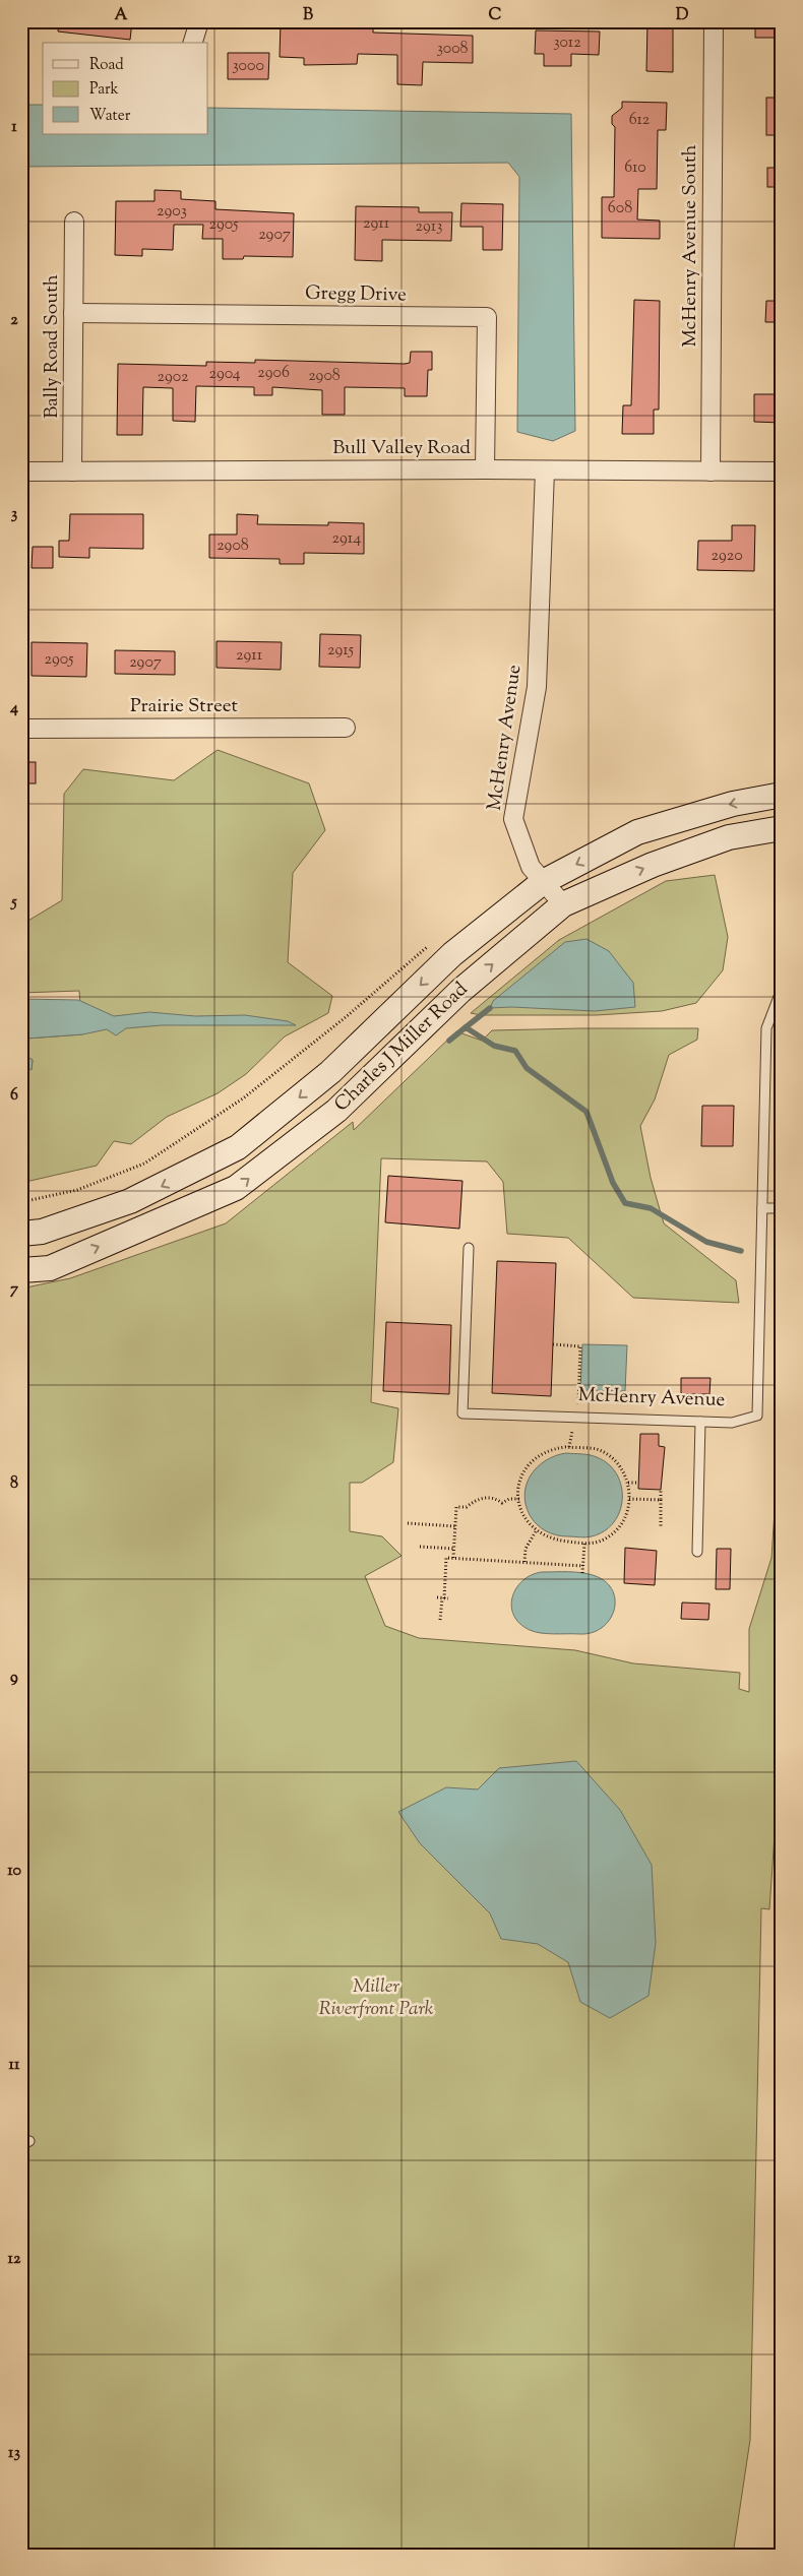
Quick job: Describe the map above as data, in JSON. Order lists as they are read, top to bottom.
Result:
{
  "streets": {
    "street": [
      "McHenry Avenue South",
      "Gregg Drive",
      "Bally Road South",
      "Bull Valley Road",
      "Prairie Street",
      "McHenry Avenue",
      "Charles J Miller Road"
    ]
  },
  "crossings": [
    ["McHenry Avenue South", "Bull Valley Road"],
    ["Gregg Drive", "Bally Road South"],
    ["Gregg Drive", "Bull Valley Road"],
    ["Bally Road South", "Bull Valley Road"],
    ["Bull Valley Road", "McHenry Avenue"],
    ["McHenry Avenue", "Charles J Miller Road"]
  ],
  "parks": ["Miller Riverfront Park"],
  "house_numbers": [
    "3012",
    "3008",
    "3000",
    "612",
    "610",
    "608",
    "2903",
    "2911",
    "2905",
    "2913",
    "2907",
    "2906",
    "2904",
    "2908",
    "2902",
    "2914",
    "2908",
    "2920",
    "2915",
    "2911",
    "2905",
    "2907"
  ],
  "legend": ["Road", "Park", "Water"],
  "grid": {
    "columns": [
      "A",
      "B",
      "C",
      "D"
    ],
    "rows": [
      "1",
      "2",
      "3",
      "4",
      "5",
      "6",
      "7",
      "8",
      "9",
      "10",
      "11",
      "12",
      "13"
    ]
  }
}
